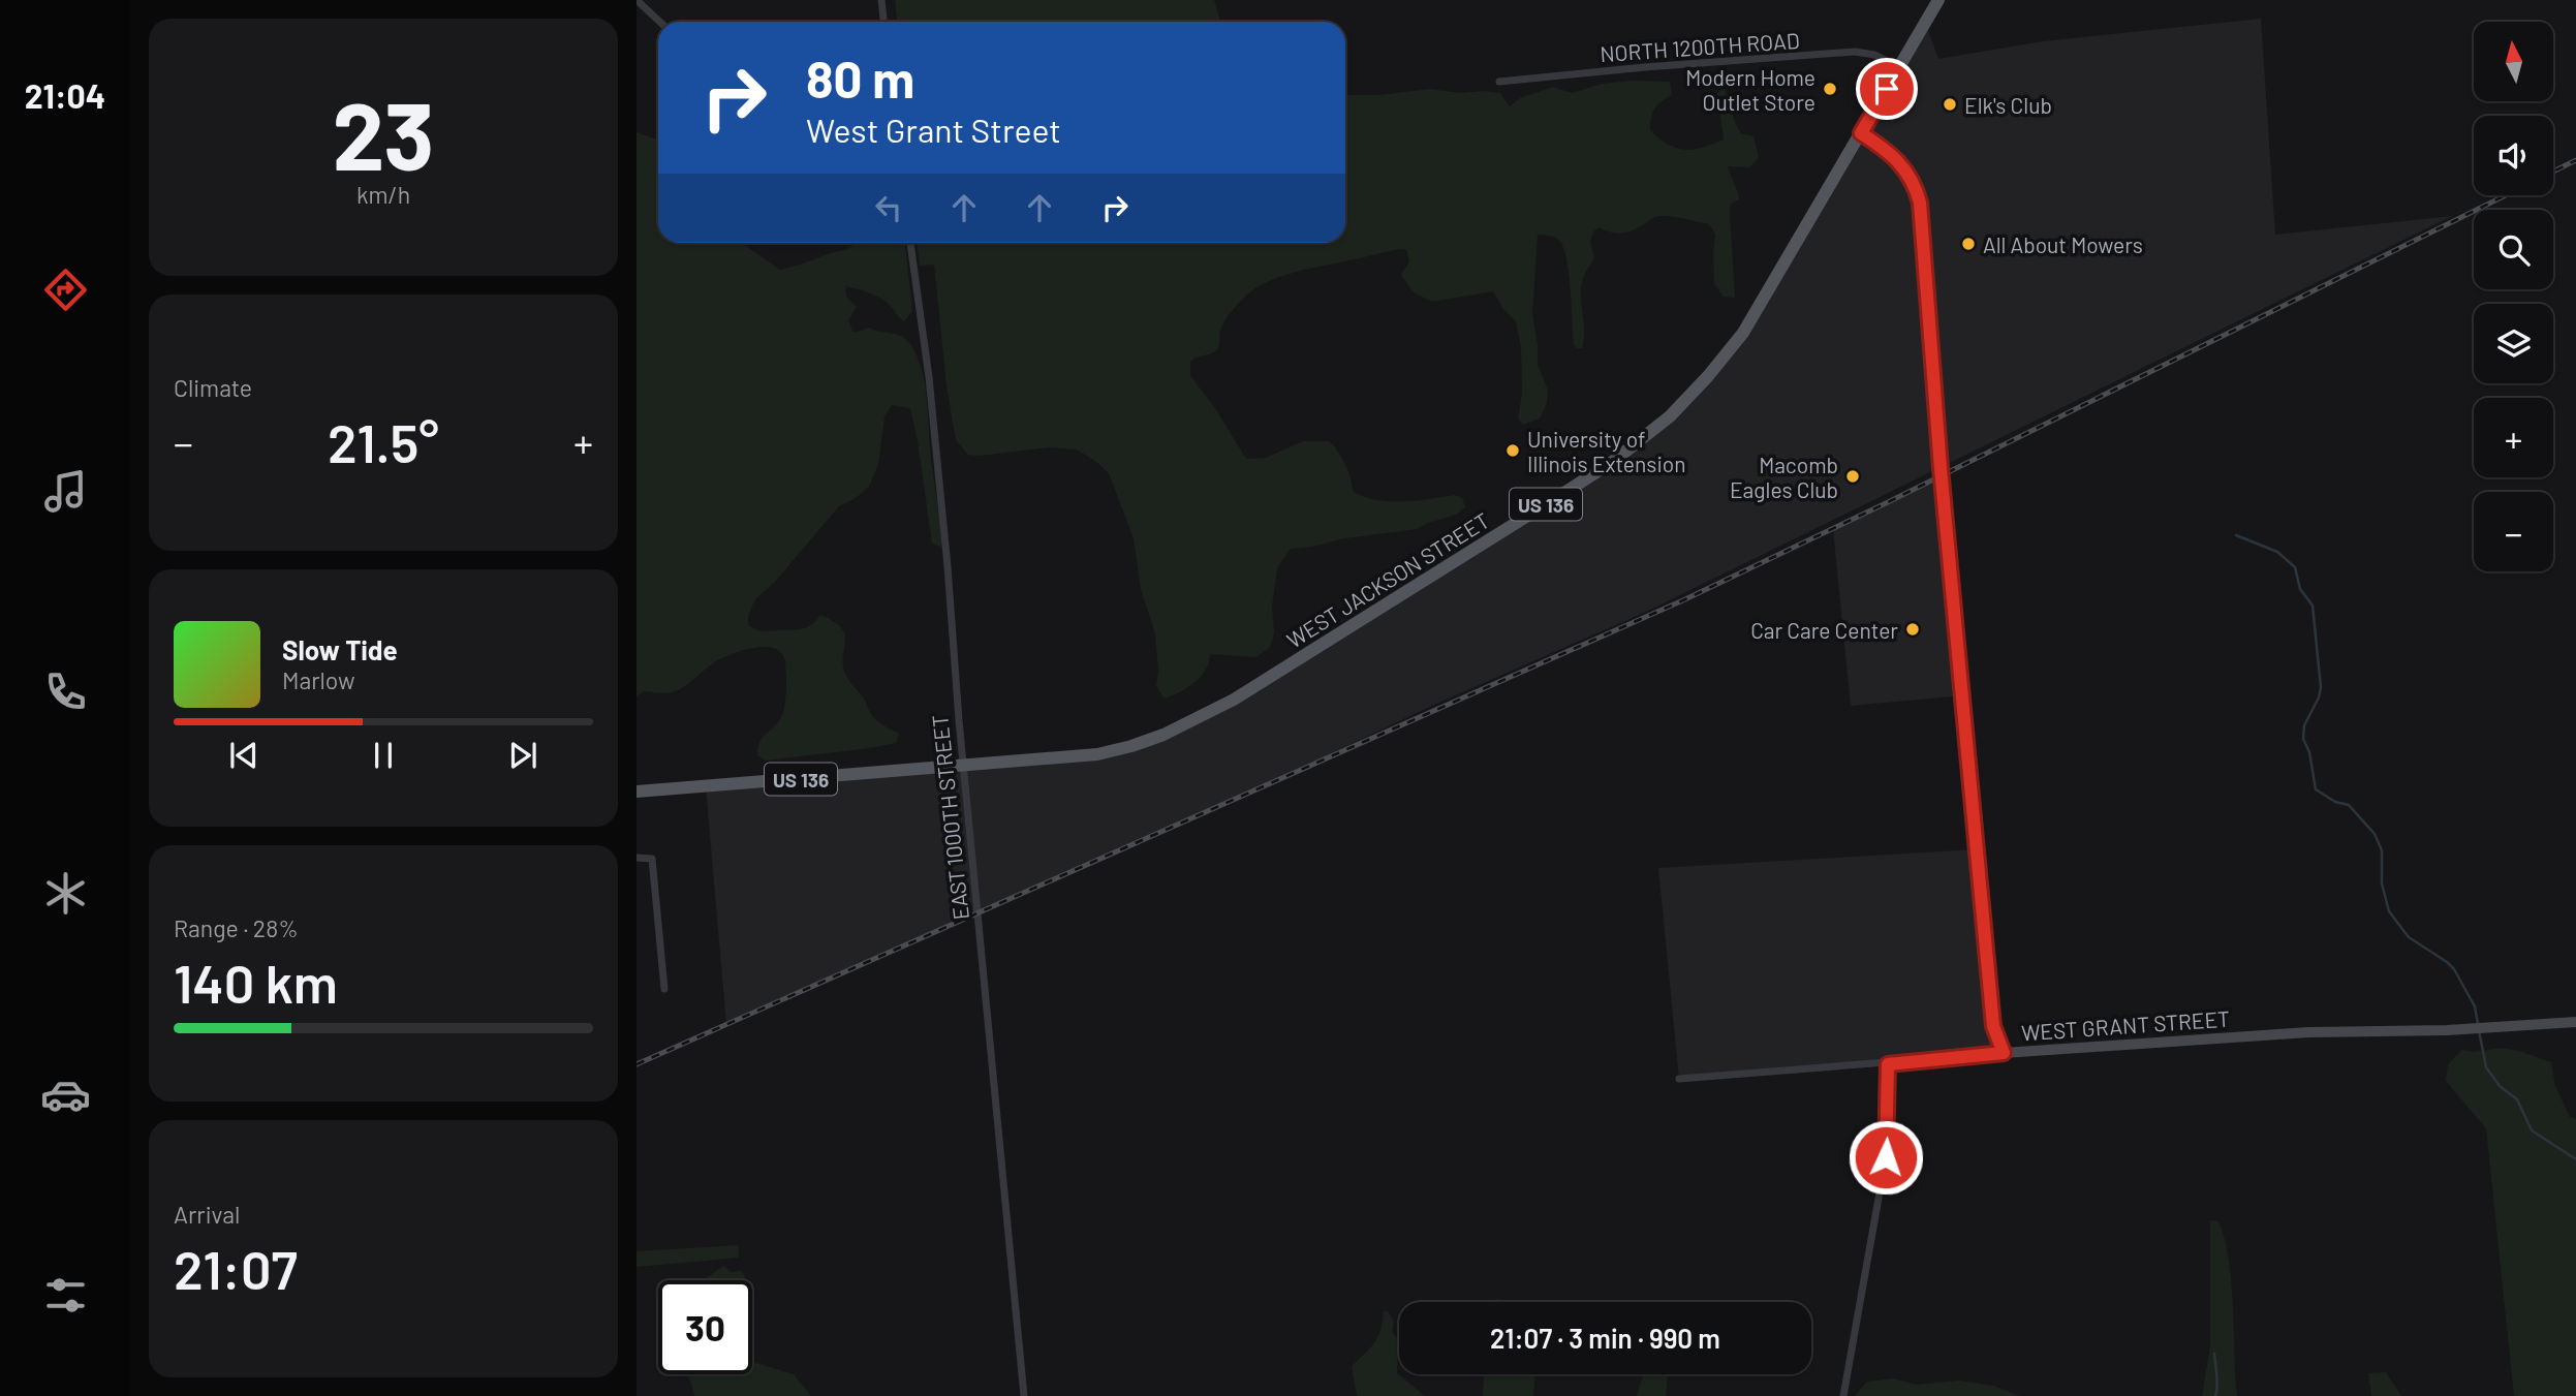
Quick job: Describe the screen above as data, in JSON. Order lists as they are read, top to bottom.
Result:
{
  "streets": {
    "main road": ["US 136", "WEST JACKSON STREET", "WEST GRANT STREET"],
    "street": ["NORTH 1200TH ROAD", "EAST 1000TH STREET"]
  },
  "crossings": [
    ["NORTH 1200TH ROAD", "WEST JACKSON STREET"],
    ["US 136", "WEST JACKSON STREET"],
    ["US 136", "EAST 1000TH STREET"],
    ["WEST JACKSON STREET", "EAST 1000TH STREET"]
  ],
  "places": [
    "Modern Home Outlet Store",
    "Elk's Club",
    "All About Mowers",
    "University of Illinois Extension",
    "Macomb Eagles Club",
    "Car Care Center"
  ],
  "north": "top",
  "page": {
    "tabs": "21:04",
    "tile": [
      ["23", "km/h"],
      "Climate",
      ["Range · 28%", "140 km"],
      ["Arrival", "21:07"]
    ],
    "map_buttons": ["+", "−"],
    "turn": ["80 m", "West Grant Street"],
    "heat": ["−", "21.5°", "+"],
    "song": ["Slow Tide", "Marlow"],
    "limit": "30",
    "trip": "21:07 · 3 min · 990 m"
  }
}
